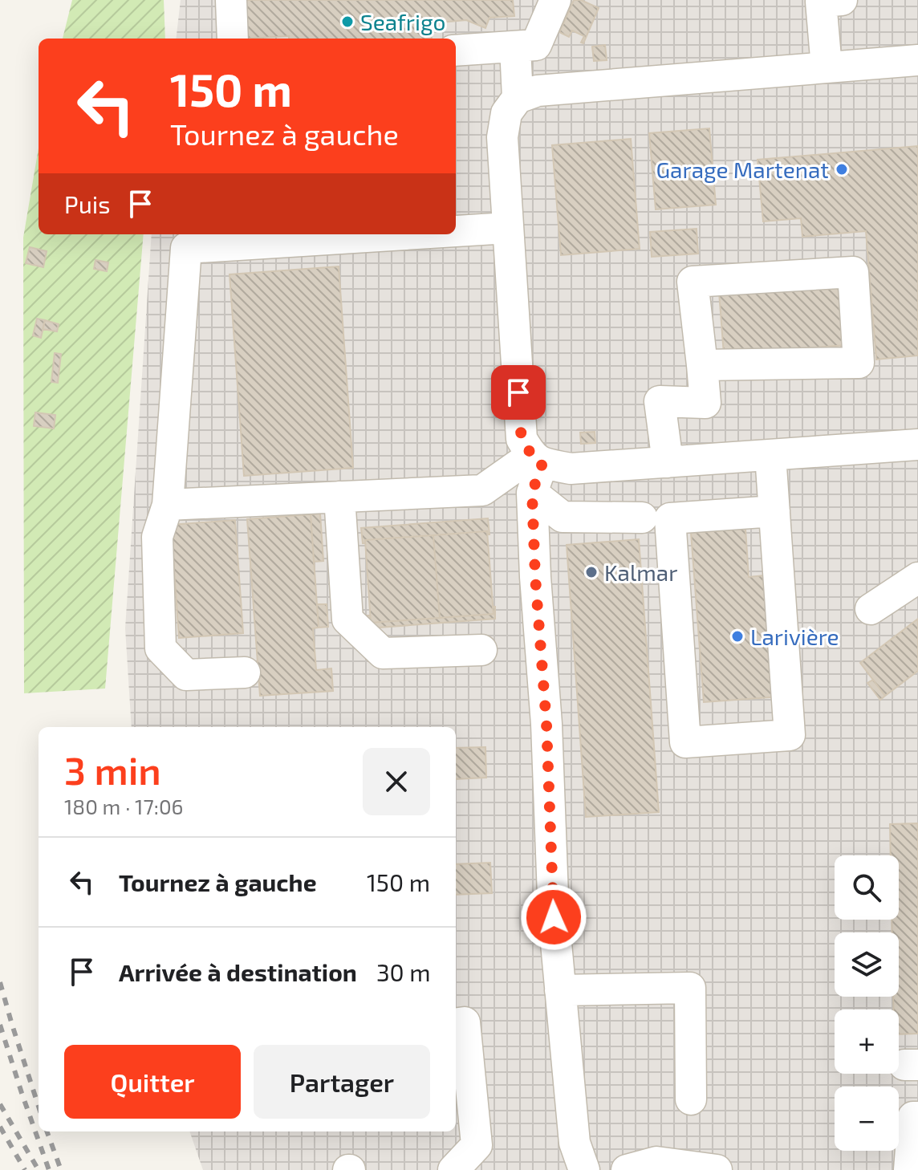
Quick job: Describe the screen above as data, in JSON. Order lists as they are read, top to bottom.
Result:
{
  "places": [
    "Seafrigo",
    "Garage Martenat",
    "Kalmar",
    "Larivière"
  ],
  "page": {
    "turn": ["150 m", "Tournez à gauche"],
    "then": "Puis",
    "heading": ["3 min", "180 m · 17:06"],
    "list": [
      {
        "name": "Tournez à gauche",
        "value": "150 m"
      },
      {
        "name": "Arrivée à destination",
        "value": "30 m"
      }
    ],
    "map_buttons": ["+", "−"],
    "buttons": ["Quitter", "Partager"]
  }
}
